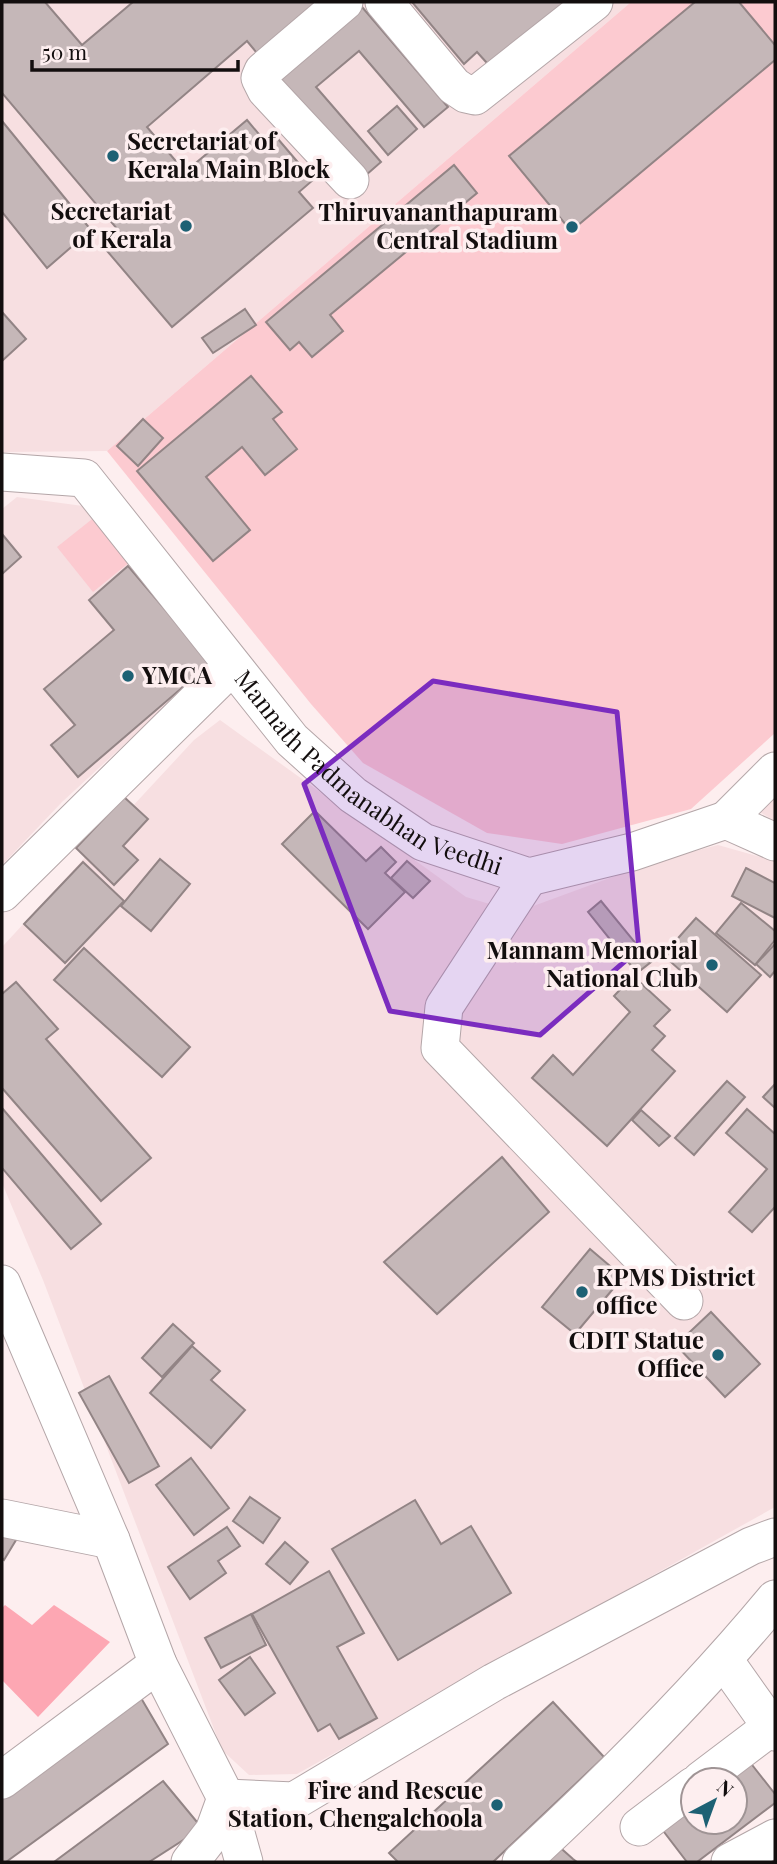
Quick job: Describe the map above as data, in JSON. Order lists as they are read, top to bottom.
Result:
{
  "streets": {
    "street": ["Mannath Padmanabhan Veedhi"]
  },
  "places": [
    "Secretariat of Kerala Main Block",
    "Secretariat of Kerala",
    "Thiruvananthapuram Central Stadium",
    "YMCA",
    "Mannam Memorial National Club",
    "KPMS District office",
    "CDIT Statue Office",
    "Fire and Rescue Station, Chengalchoola"
  ],
  "scale_bar": "50 m",
  "north": "top right"
}
